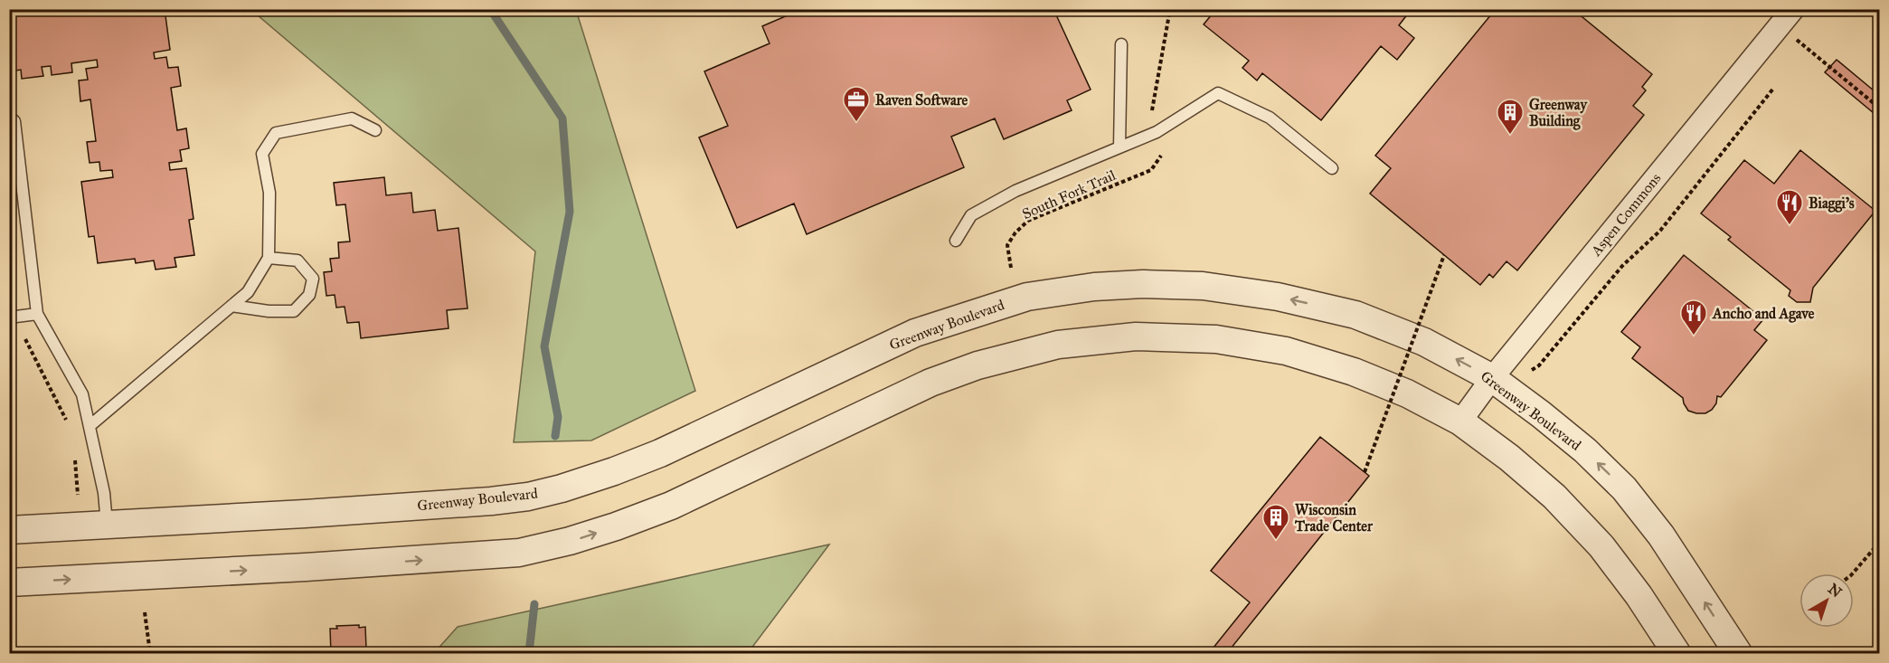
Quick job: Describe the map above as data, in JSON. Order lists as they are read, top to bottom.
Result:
{
  "streets": {
    "street": ["Aspen Commons", "Greenway Boulevard"],
    "path": ["South Fork Trail"]
  },
  "crossings": [
    ["Aspen Commons", "Greenway Boulevard"]
  ],
  "places": {
    "office": ["Raven Software"],
    "building": ["Greenway Building", "Wisconsin Trade Center"],
    "restaurant": ["Biaggi's", "Ancho and Agave"]
  },
  "north": "top right"
}
